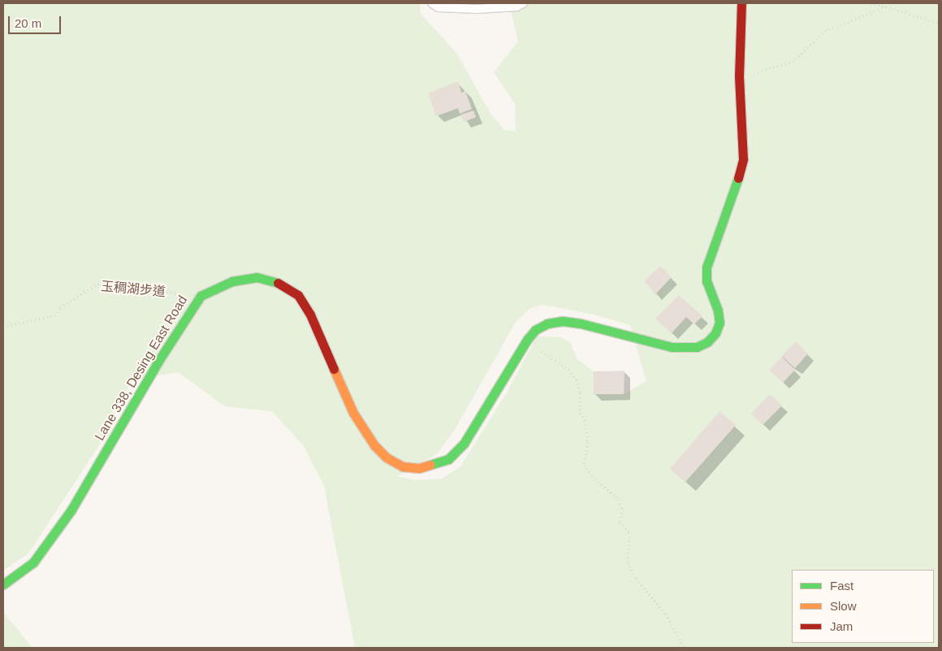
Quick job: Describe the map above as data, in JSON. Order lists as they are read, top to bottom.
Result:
{
  "streets": {
    "street": ["Lane 338, Desing East Road"],
    "path": ["玉稠湖步道"]
  },
  "crossings": [
    ["玉稠湖步道", "Lane 338, Desing East Road"]
  ],
  "legend": ["Fast", "Slow", "Jam"],
  "scale_bar": "20 m"
}
